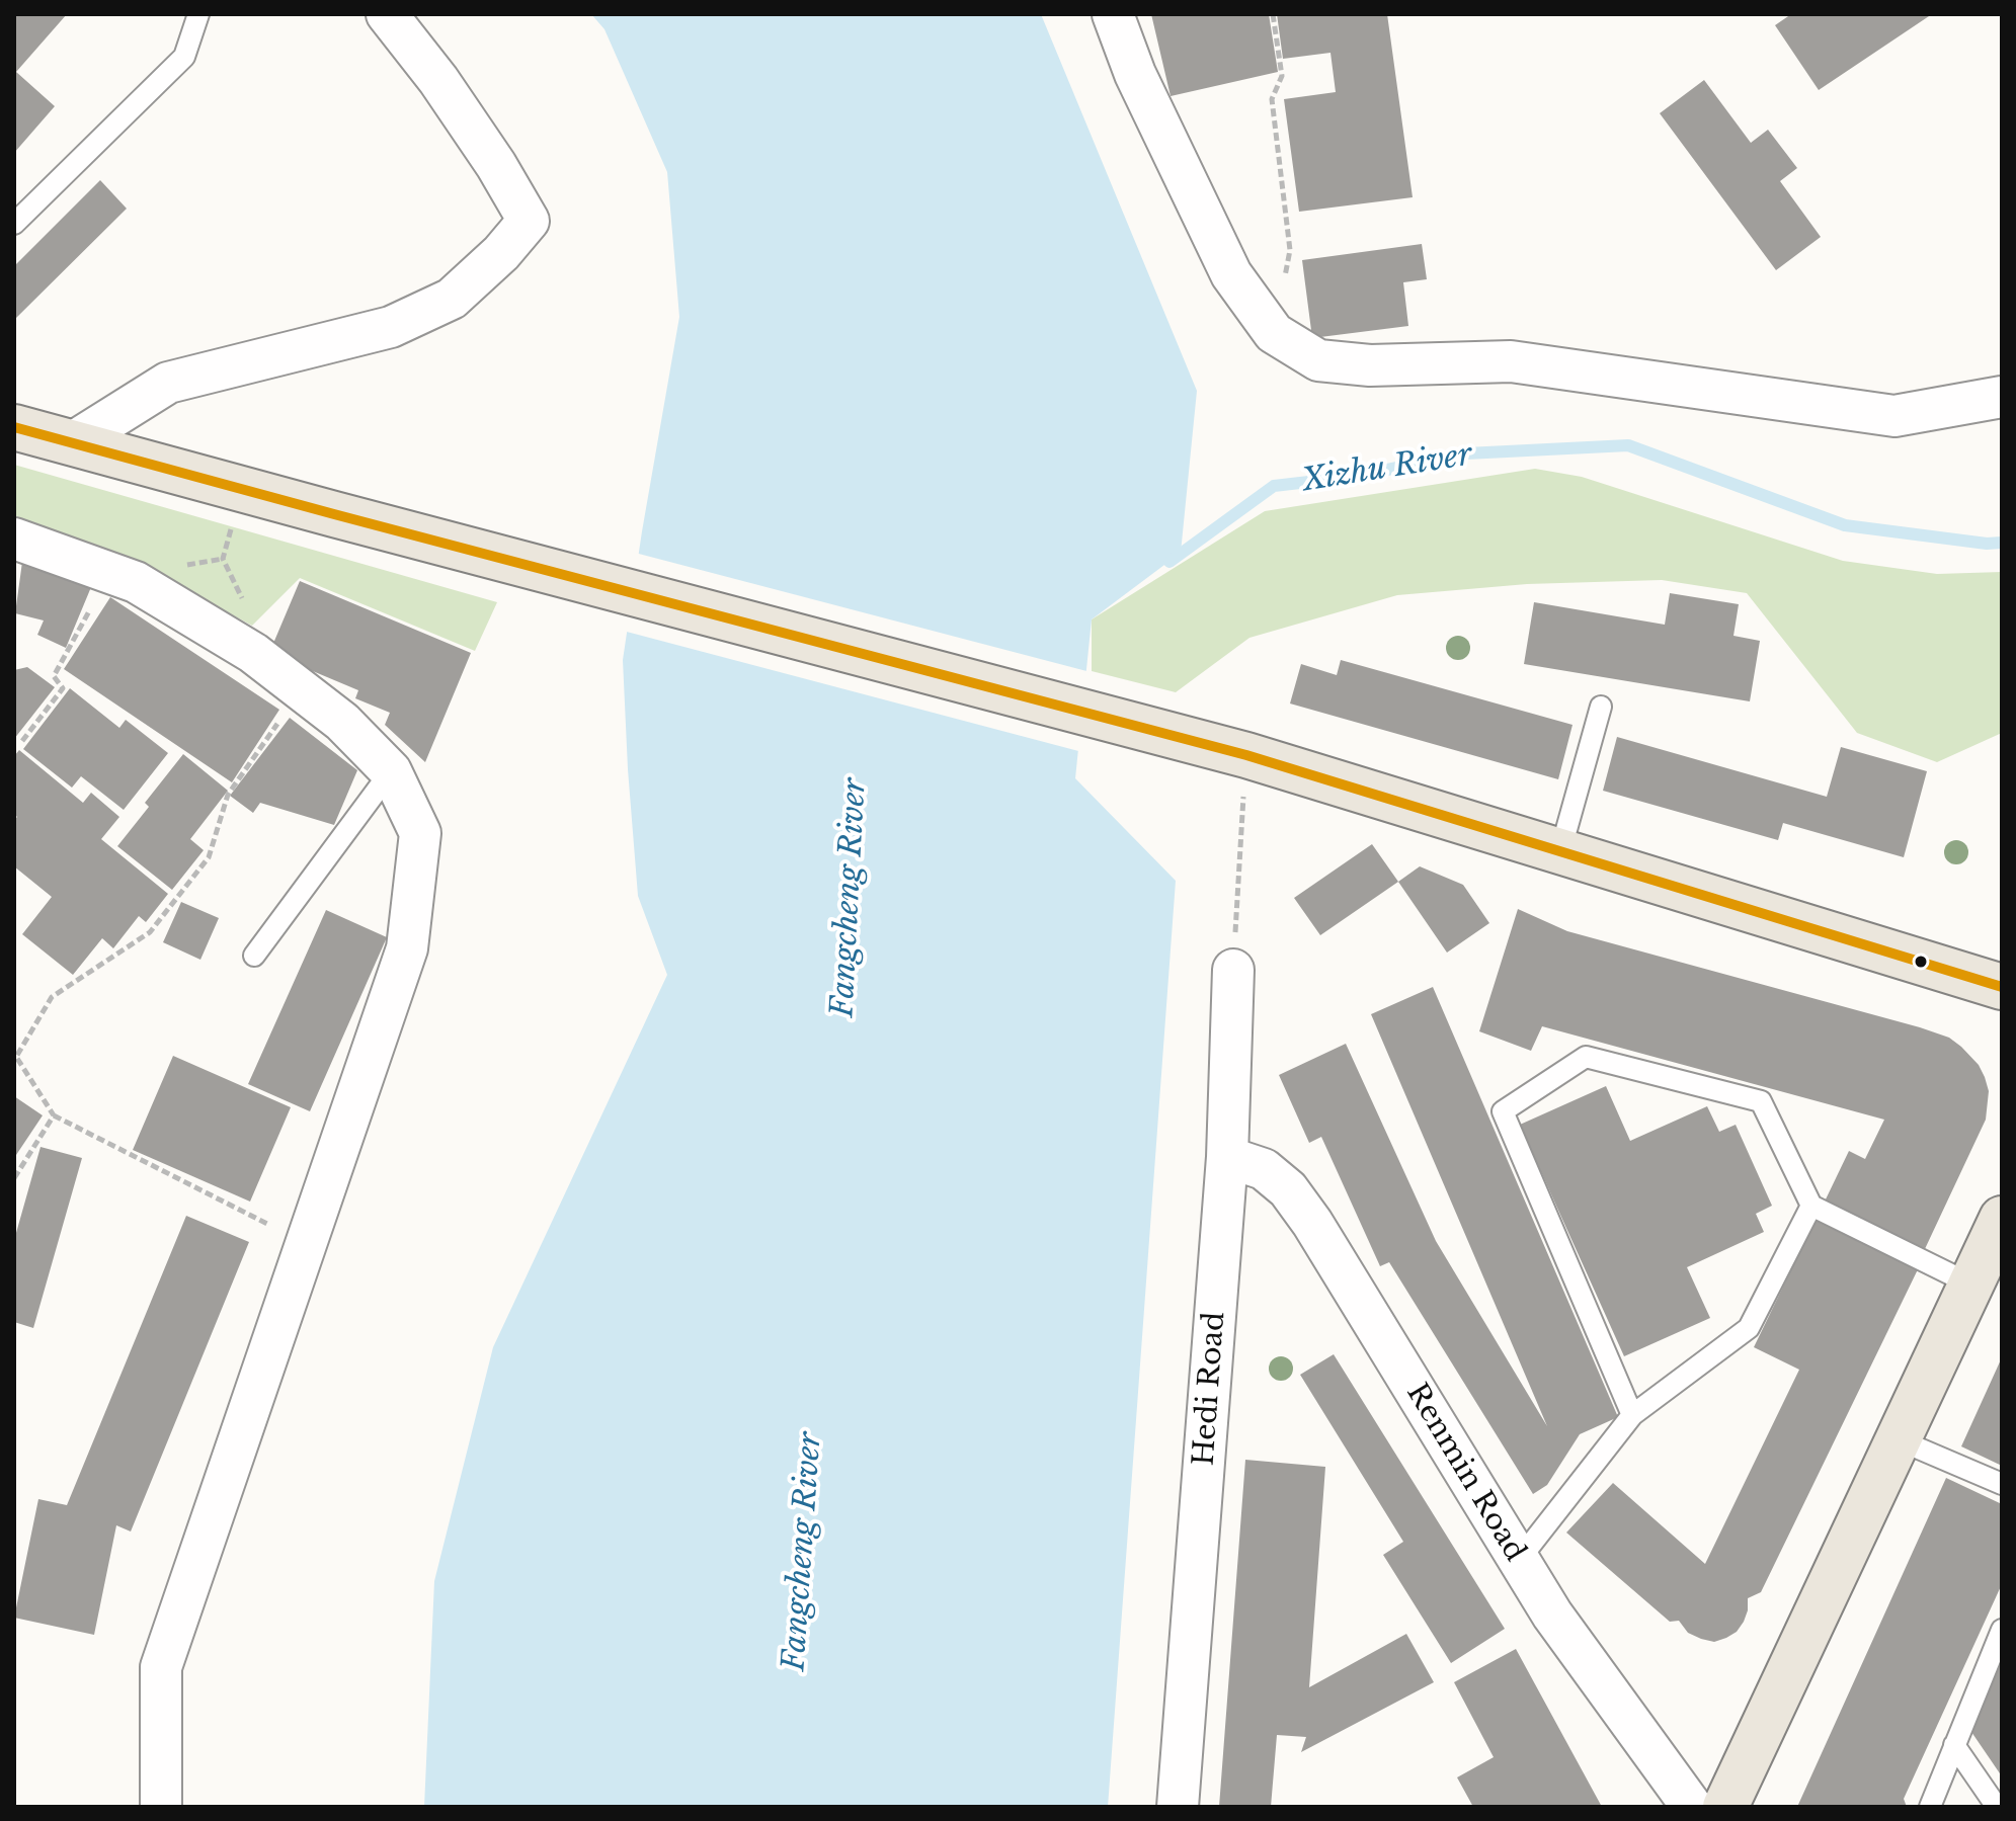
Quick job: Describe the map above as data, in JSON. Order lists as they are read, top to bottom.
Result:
{
  "streets": {
    "street": ["Hedi Road", "Renmin Road"]
  },
  "crossings": [
    ["Hedi Road", "Renmin Road"]
  ],
  "water": ["Xizhu River", "Fangcheng River"]
}
